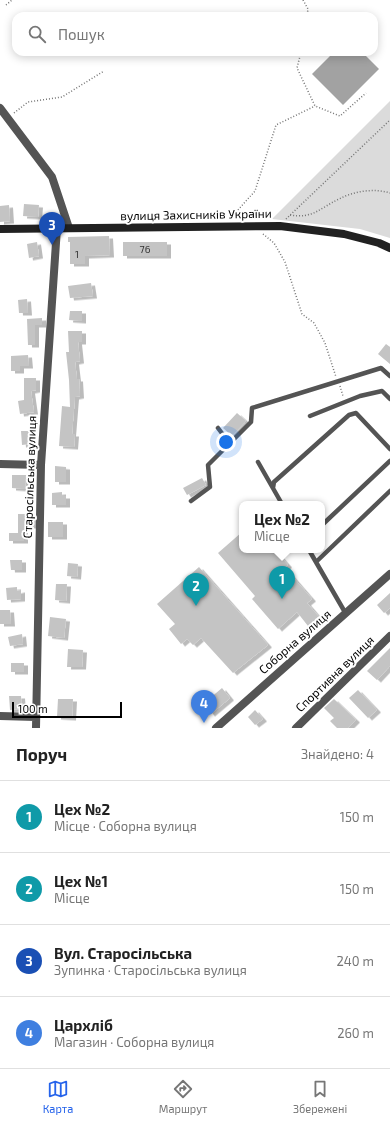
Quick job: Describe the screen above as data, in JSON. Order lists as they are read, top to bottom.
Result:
{
  "streets": {
    "street": [
      "вулиця Захисників України",
      "Старосільська вулиця",
      "Соборна вулиця",
      "Спортивна вулиця"
    ]
  },
  "house_numbers": ["76", "1"],
  "scale_bar": "100 m",
  "page": {
    "search": "Пошук",
    "pins": [
      "3",
      "1",
      "2",
      "4"
    ],
    "popup": ["Цех №2", "Місце"],
    "scale": "100 m",
    "heading": ["Поруч", "Знайдено: 4"],
    "list": [
      {
        "mark": "1",
        "name": "Цех №2",
        "note": "Місце · Соборна вулиця",
        "value": "150 m"
      },
      {
        "mark": "2",
        "name": "Цех №1",
        "note": "Місце",
        "value": "150 m"
      },
      {
        "mark": "3",
        "name": "Вул. Старосільська",
        "note": "Зупинка · Старосільська вулиця",
        "value": "240 m"
      },
      {
        "mark": "4",
        "name": "Цархліб",
        "note": "Магазин · Соборна вулиця",
        "value": "260 m"
      }
    ],
    "nav": ["Карта", "Маршрут", "Збережені"]
  }
}
